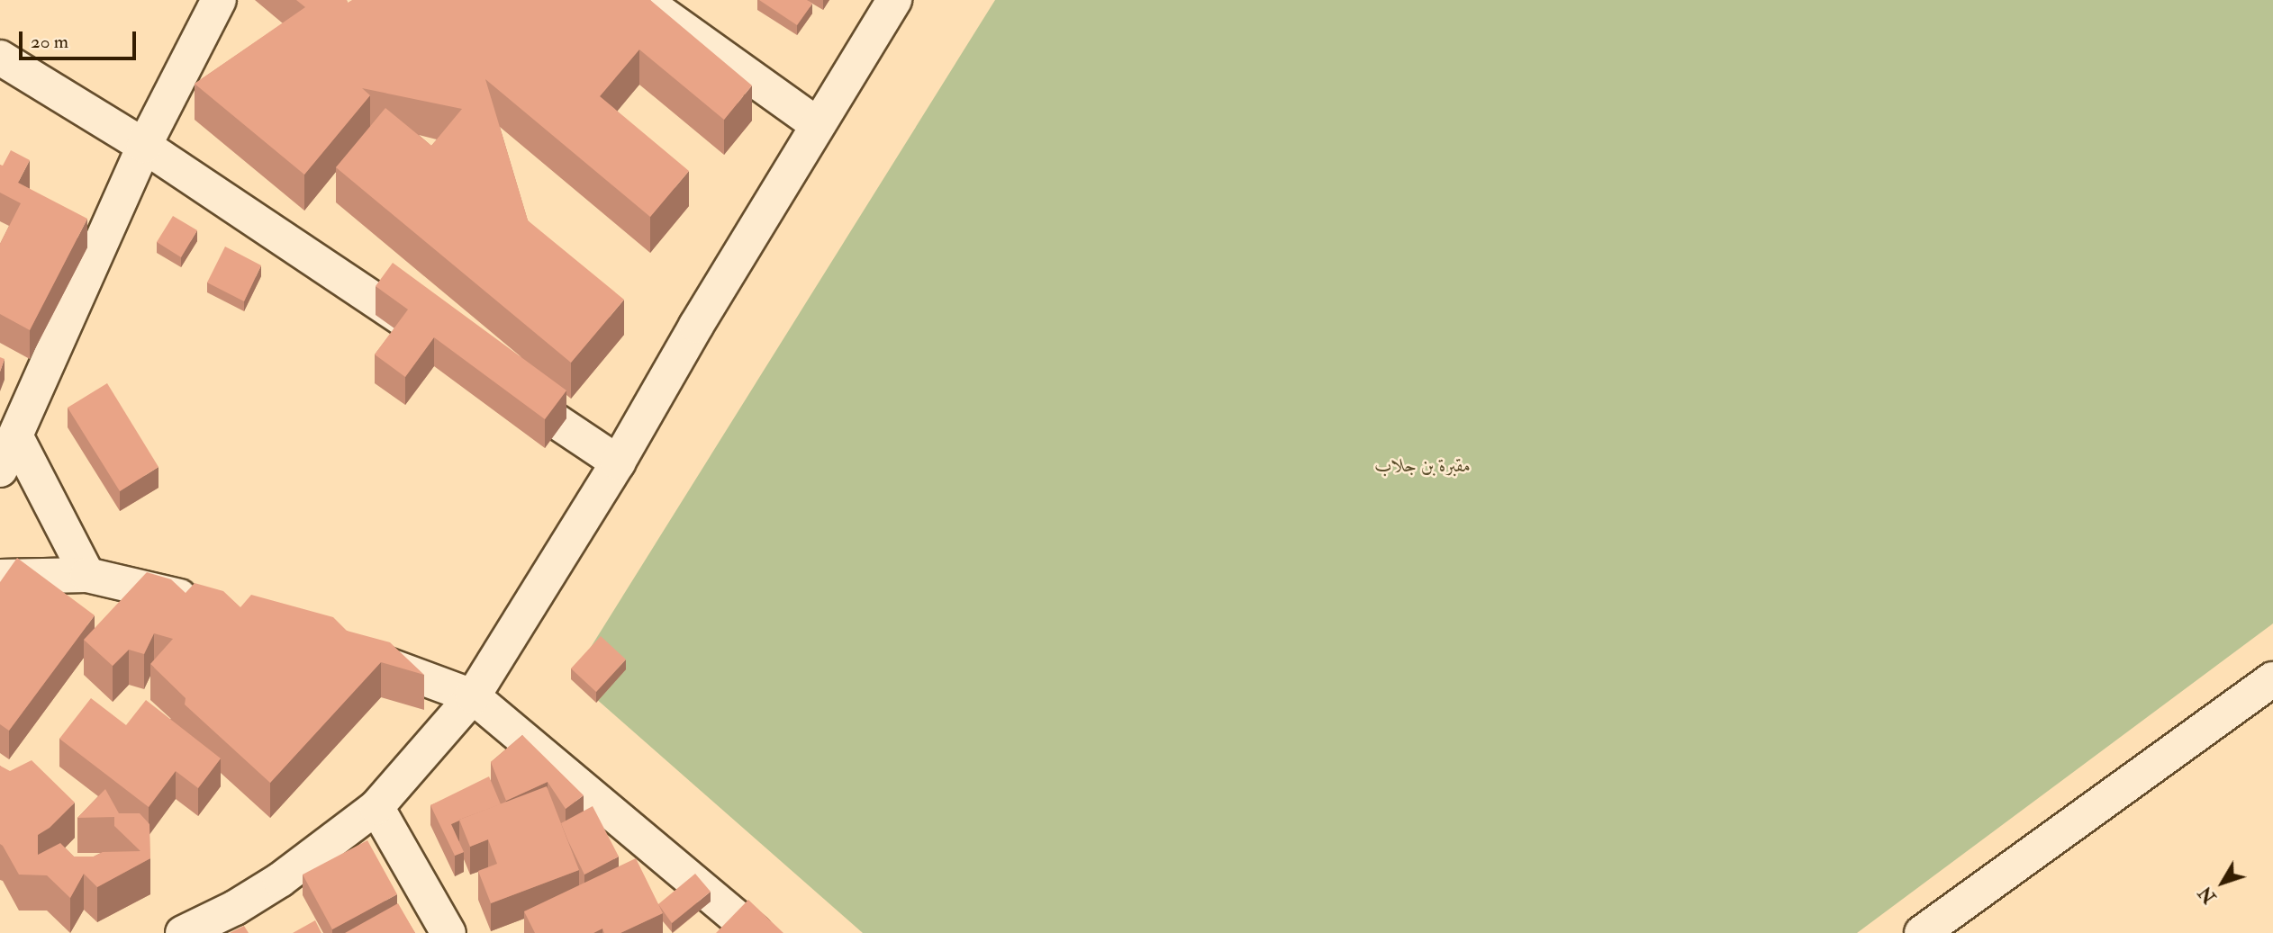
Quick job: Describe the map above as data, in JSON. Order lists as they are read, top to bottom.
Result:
{
  "parks": ["مقبرة بن جلاب"],
  "scale_bar": "20 m",
  "north": "bottom left"
}
